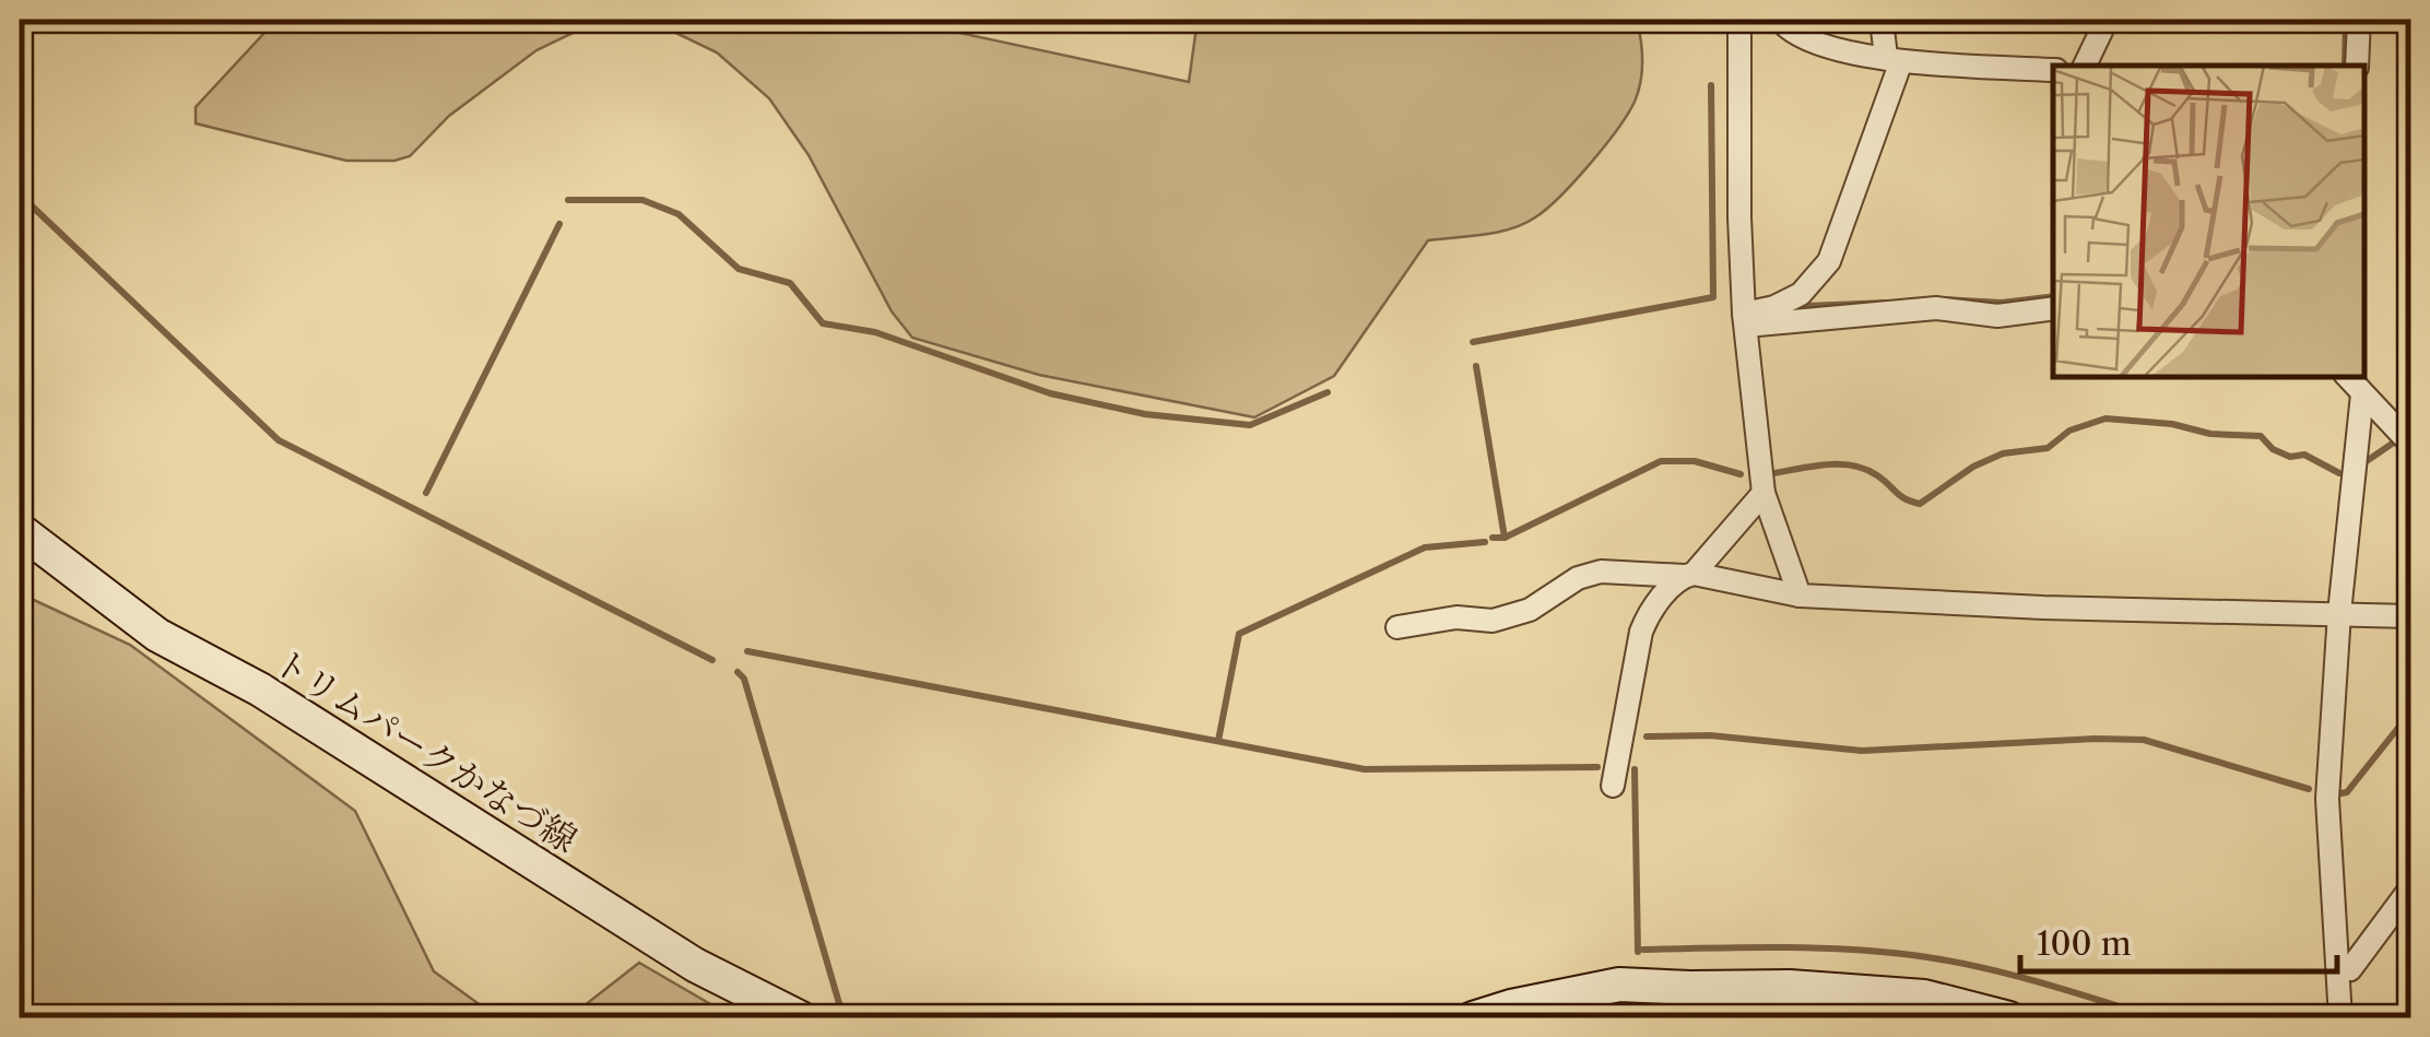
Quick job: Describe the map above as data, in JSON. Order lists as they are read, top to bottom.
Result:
{
  "streets": {
    "main road": ["トリムパークかなづ線"]
  },
  "scale_bar": "100 m"
}
